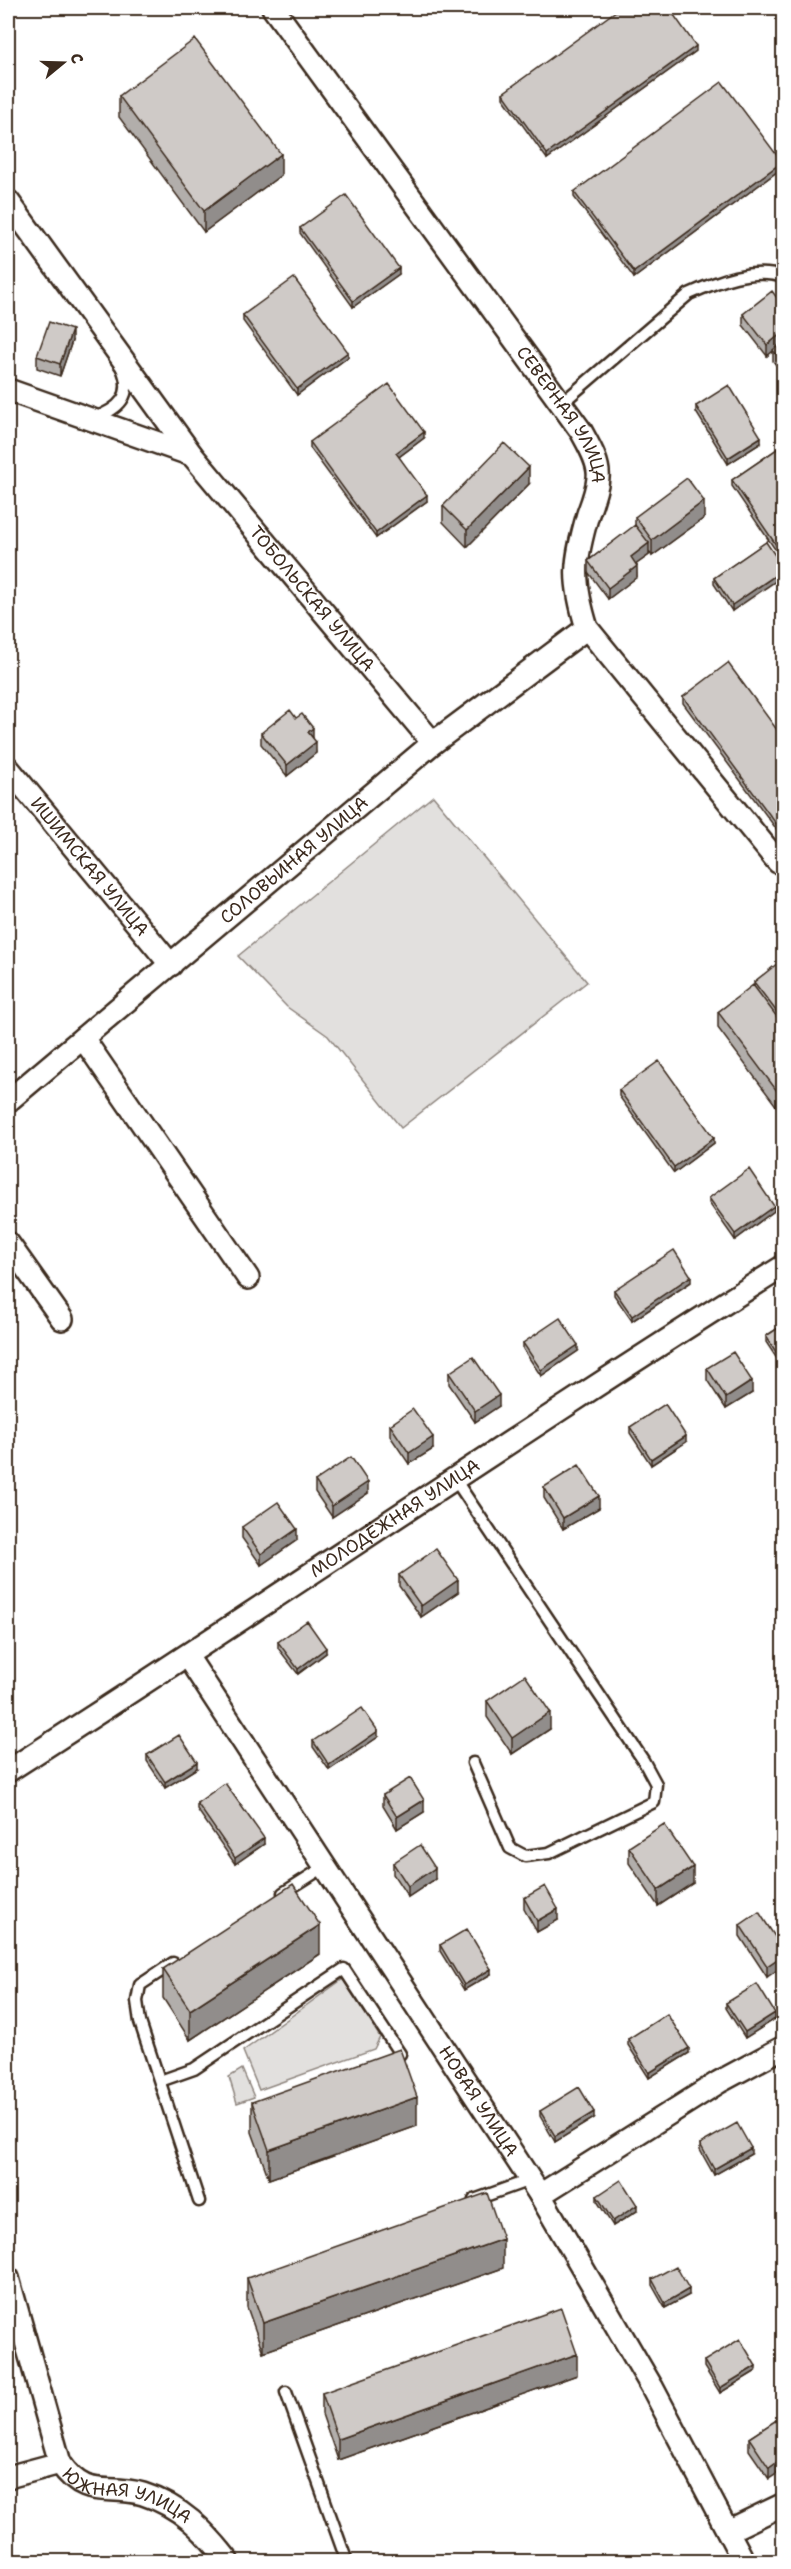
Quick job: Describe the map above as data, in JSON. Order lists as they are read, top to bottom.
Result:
{
  "streets": {
    "street": [
      "СЕВЕРНАЯ УЛИЦА",
      "ТОБОЛЬСКАЯ УЛИЦА",
      "СОЛОВЬИНАЯ УЛИЦА",
      "ИШИМСКАЯ УЛИЦА",
      "МОЛОДЁЖНАЯ УЛИЦА",
      "НОВАЯ УЛИЦА",
      "ЮЖНАЯ УЛИЦА"
    ]
  },
  "crossings": [
    ["СЕВЕРНАЯ УЛИЦА", "СОЛОВЬИНАЯ УЛИЦА"],
    ["ТОБОЛЬСКАЯ УЛИЦА", "СОЛОВЬИНАЯ УЛИЦА"],
    ["СОЛОВЬИНАЯ УЛИЦА", "ИШИМСКАЯ УЛИЦА"],
    ["МОЛОДЁЖНАЯ УЛИЦА", "НОВАЯ УЛИЦА"]
  ],
  "north": "right"
}
